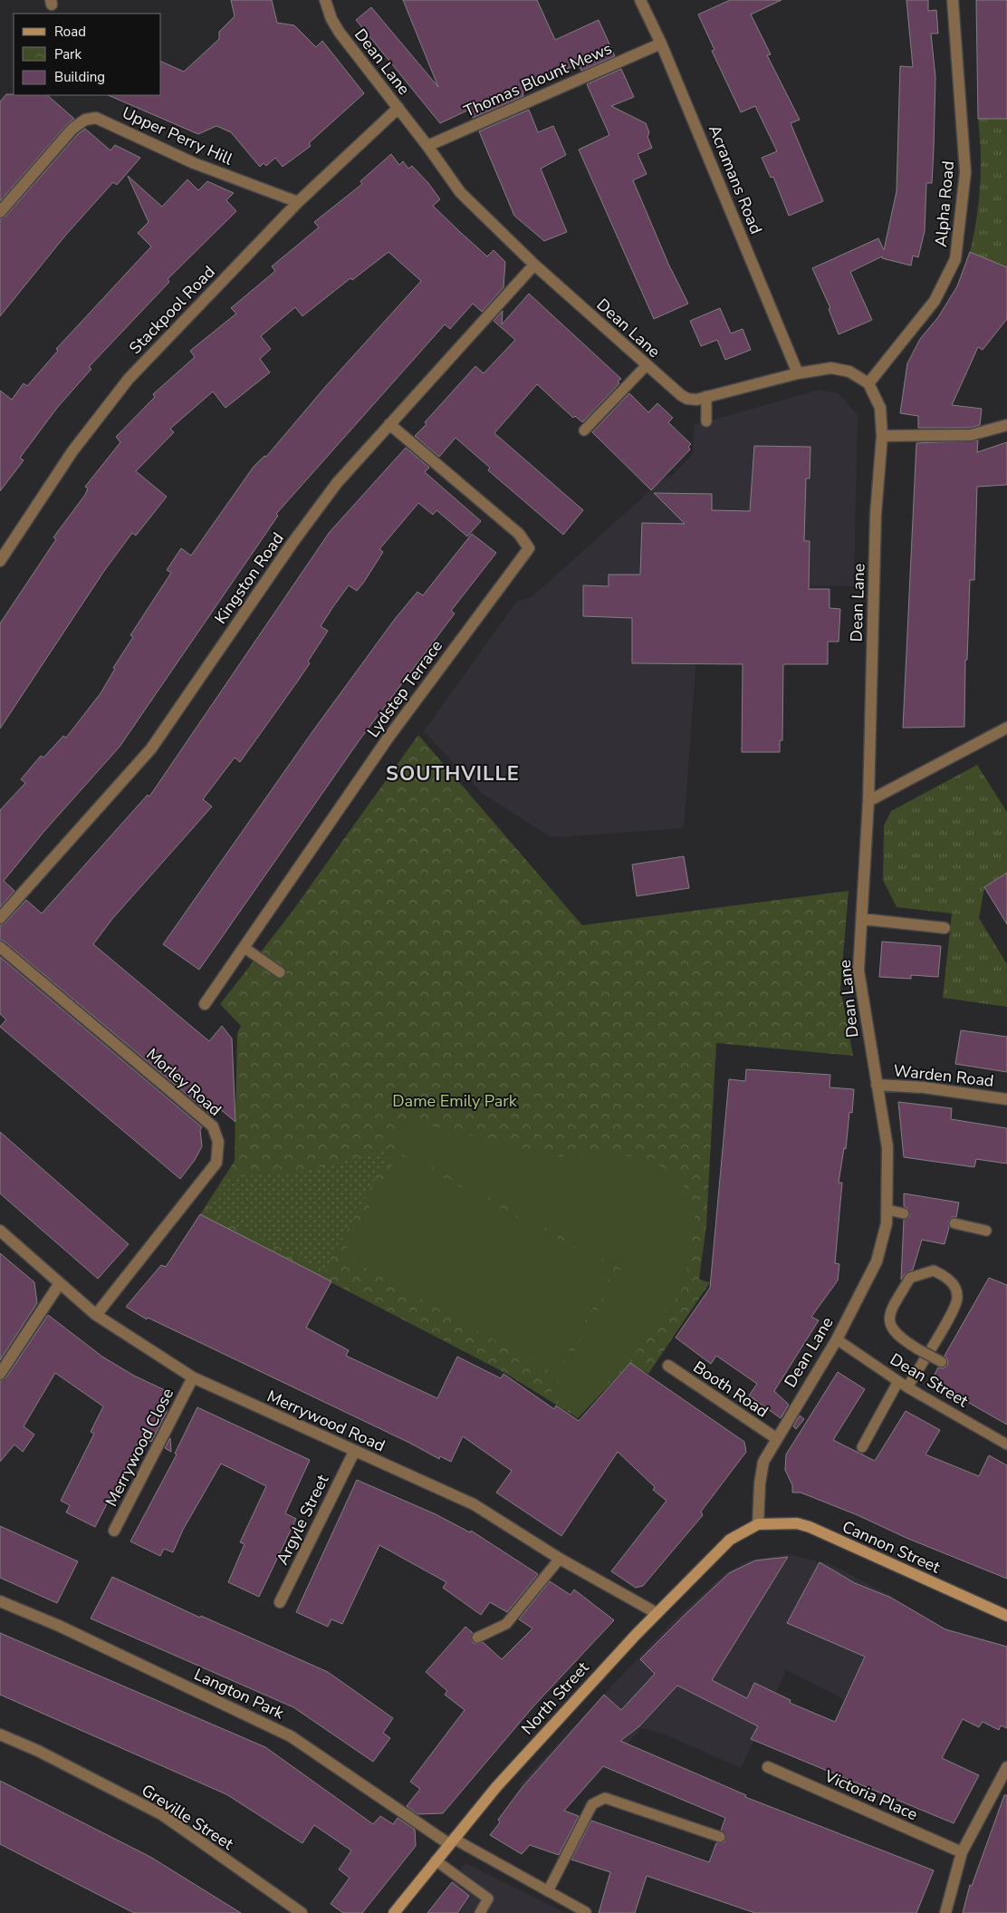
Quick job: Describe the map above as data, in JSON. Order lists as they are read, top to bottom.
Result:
{
  "streets": {
    "main road": ["Cannon Street", "North Street"],
    "street": [
      "Dean Lane",
      "Thomas Blount Mews",
      "Upper Perry Hill",
      "Acramans Road",
      "Alpha Road",
      "Stackpool Road",
      "Kingston Road",
      "Lydstep Terrace",
      "Warden Road",
      "Morley Road",
      "Booth Road",
      "Merrywood Road",
      "Merrywood Close",
      "Argyle Street",
      "Langton Park",
      "Victoria Place",
      "Greville Street"
    ],
    "lane": ["Dean Street"]
  },
  "crossings": [
    ["Dean Lane", "Thomas Blount Mews"],
    ["Dean Lane", "Acramans Road"],
    ["Dean Lane", "Alpha Road"],
    ["Dean Lane", "Stackpool Road"],
    ["Dean Lane", "Kingston Road"],
    ["Dean Lane", "Warden Road"],
    ["Dean Lane", "Dean Street"],
    ["Dean Lane", "Booth Road"],
    ["Dean Lane", "Cannon Street"],
    ["Dean Lane", "North Street"],
    ["Thomas Blount Mews", "Acramans Road"],
    ["Upper Perry Hill", "Stackpool Road"],
    ["Kingston Road", "Lydstep Terrace"],
    ["Morley Road", "Merrywood Road"],
    ["Merrywood Road", "Merrywood Close"],
    ["Merrywood Road", "Argyle Street"],
    ["Merrywood Road", "North Street"],
    ["Cannon Street", "North Street"],
    ["Langton Park", "North Street"]
  ],
  "districts": ["SOUTHVILLE"],
  "parks": ["Dame Emily Park"],
  "legend": ["Road", "Park", "Building"]
}
